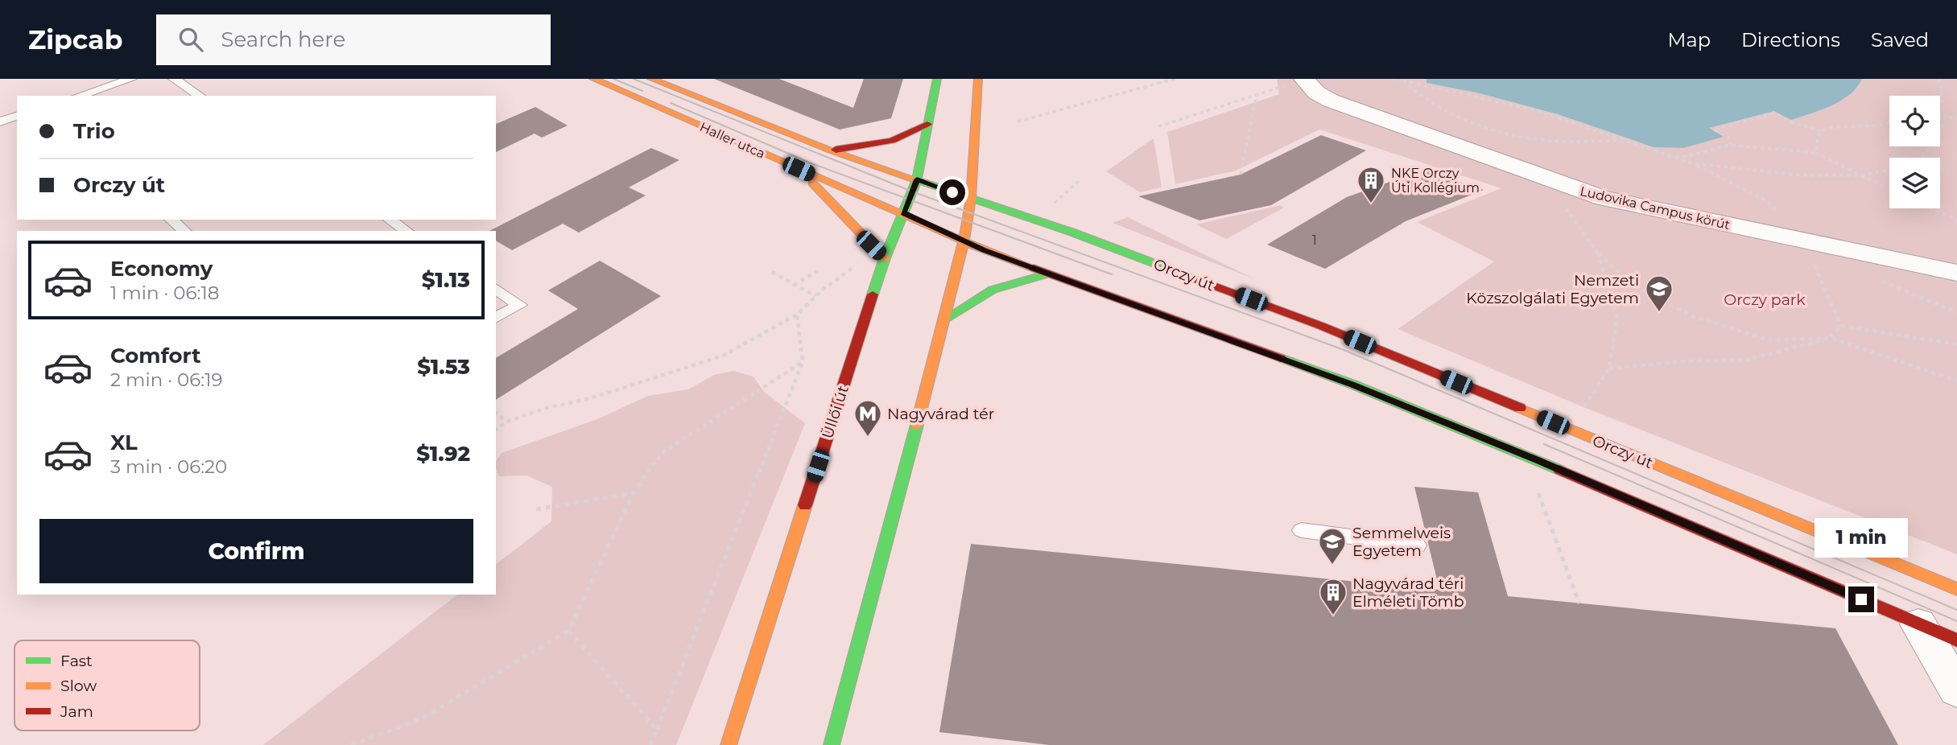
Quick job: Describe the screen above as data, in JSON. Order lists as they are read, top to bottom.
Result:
{
  "streets": {
    "street": [
      "Haller utca",
      "Ludovika Campus körút",
      "Orczy út",
      "Üllői út"
    ]
  },
  "crossings": [
    ["Haller utca", "Orczy út"],
    ["Haller utca", "Üllői út"]
  ],
  "parks": ["Orczy park"],
  "places": {
    "building": ["NKE Orczy Úti Kollégium", "Nagyvárad téri Elméleti Tömb"],
    "school or university": ["Nemzeti Közszolgálati Egyetem", "Semmelweis Egyetem"],
    "metro station": ["Nagyvárad tér"]
  },
  "house_numbers": ["1"],
  "legend": ["Fast", "Slow", "Jam"],
  "page": {
    "header": "Zipcab",
    "search": "Search here",
    "nav": ["Map", "Directions", "Saved"],
    "banner": ["Trio", "Orczy út"],
    "list": [
      {
        "name": "Economy",
        "note": "1 min · 06:18",
        "value": "$1.13"
      },
      {
        "name": "Comfort",
        "note": "2 min · 06:19",
        "value": "$1.53"
      },
      {
        "name": "XL",
        "note": "3 min · 06:20",
        "value": "$1.92"
      }
    ],
    "buttons": "Confirm",
    "bubble": "1 min"
  }
}
